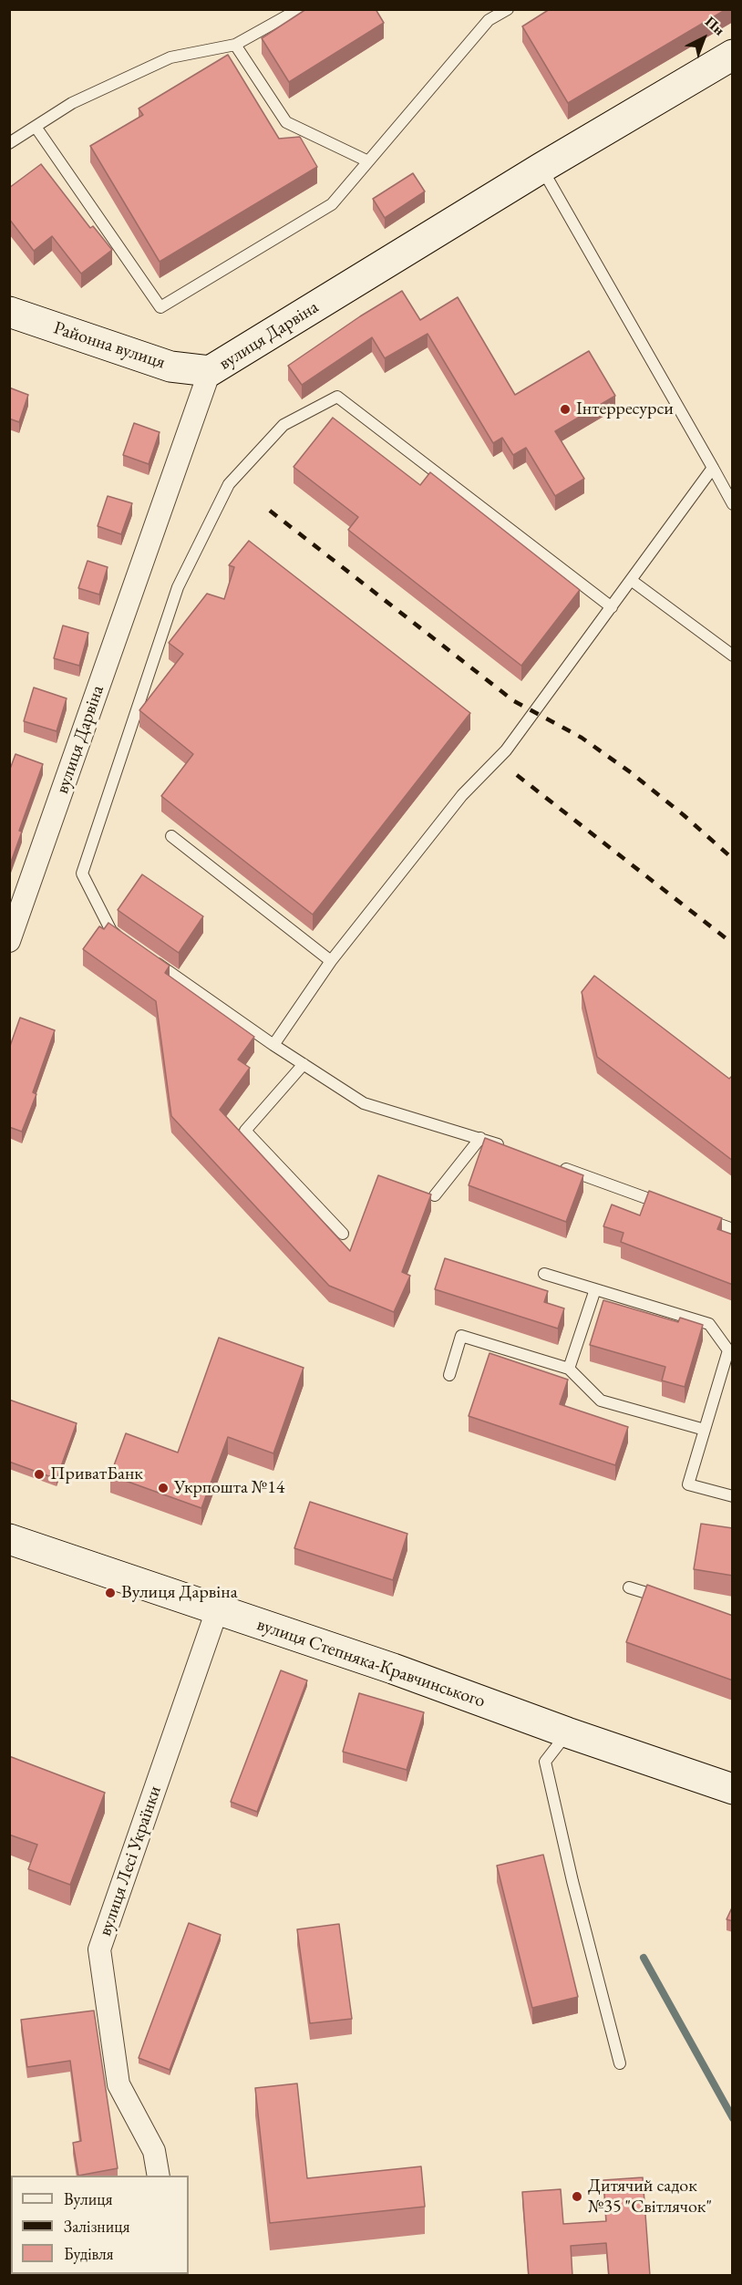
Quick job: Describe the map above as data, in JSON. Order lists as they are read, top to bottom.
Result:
{
  "streets": {
    "street": [
      "вулиця Дарвіна",
      "Районна вулиця",
      "вулиця Степняка-Кравчинського",
      "вулиця Лесі Українки"
    ]
  },
  "crossings": [
    ["вулиця Дарвіна", "Районна вулиця"],
    ["вулиця Степняка-Кравчинського", "вулиця Лесі Українки"]
  ],
  "places": [
    "Інтерресурси",
    "ПриватБанк",
    "Укрпошта №14",
    "Вулиця Дарвіна",
    "Дитячий садок №35 \"Світлячок\""
  ],
  "legend": ["Вулиця", "Залізниця", "Будівля"],
  "north": "top right"
}
